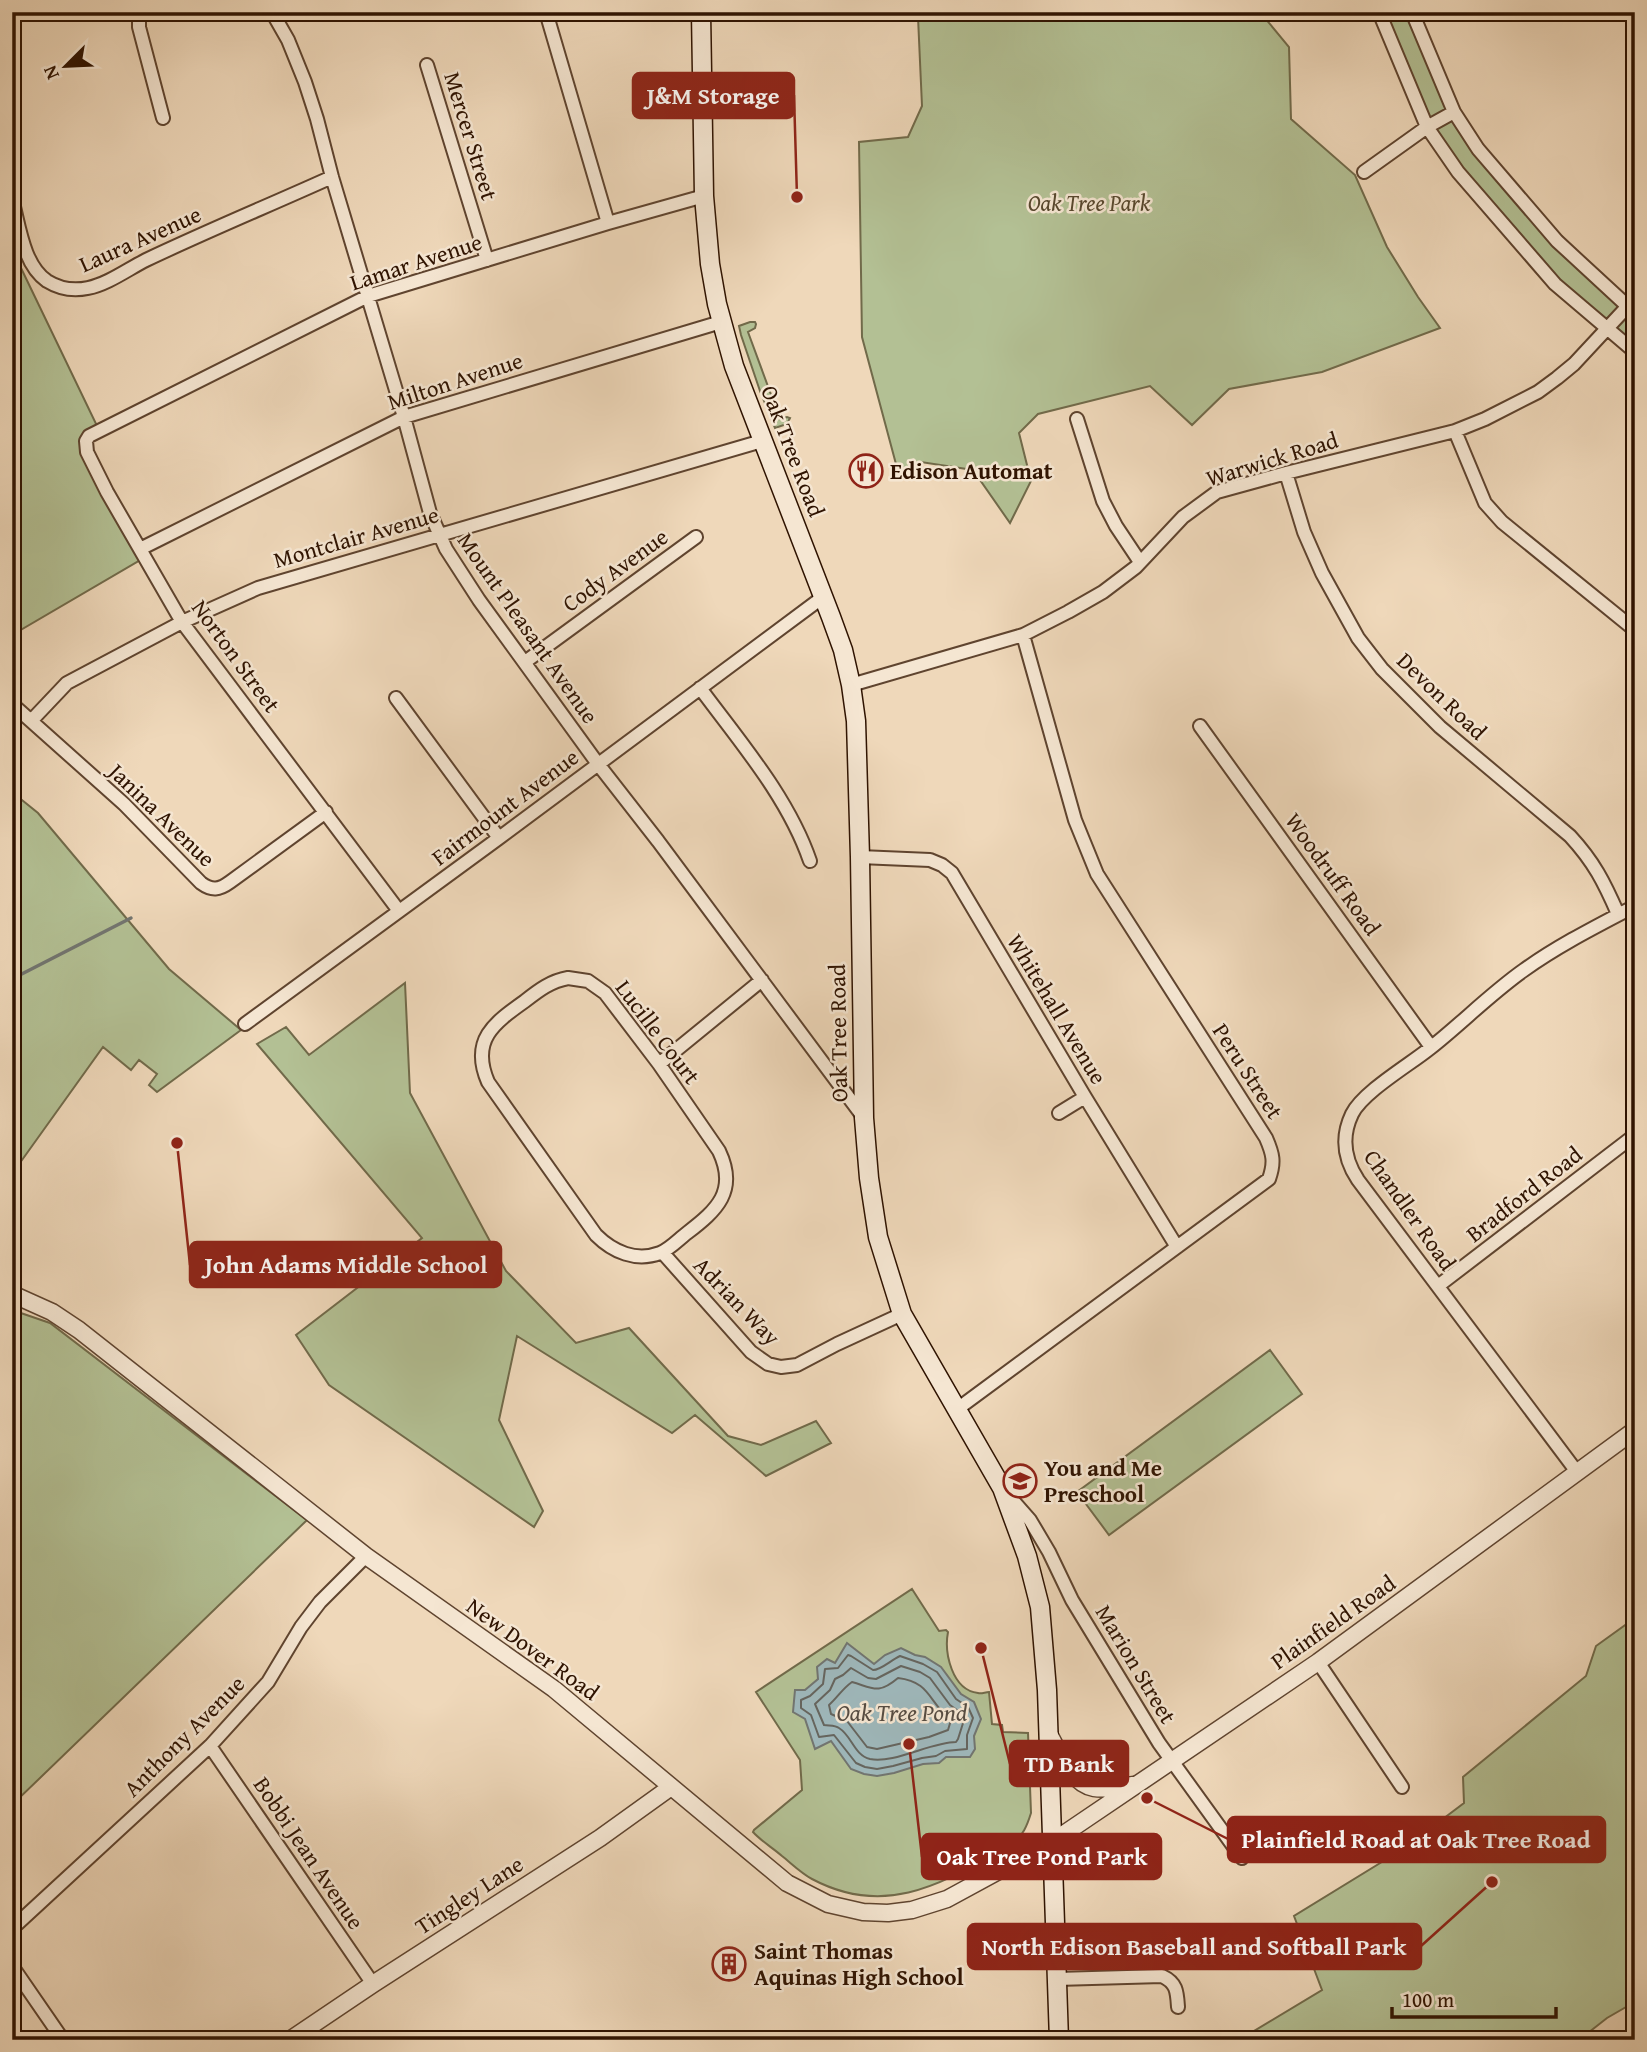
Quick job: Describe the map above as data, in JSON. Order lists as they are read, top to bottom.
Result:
{
  "streets": {
    "main road": ["Oak Tree Road"],
    "street": [
      "Mercer Street",
      "Laura Avenue",
      "Lamar Avenue",
      "Milton Avenue",
      "Warwick Road",
      "Montclair Avenue",
      "Cody Avenue",
      "Mount Pleasant Avenue",
      "Norton Street",
      "Devon Road",
      "Fairmount Avenue",
      "Janina Avenue",
      "Woodruff Road",
      "Whitehall Avenue",
      "Lucille Court",
      "Peru Street",
      "Bradford Road",
      "Chandler Road",
      "Adrian Way",
      "Plainfield Road",
      "New Dover Road",
      "Marion Street",
      "Anthony Avenue",
      "Bobbi Jean Avenue",
      "Tingley Lane"
    ]
  },
  "crossings": [
    ["Mercer Street", "Lamar Avenue"],
    ["Laura Avenue", "Mount Pleasant Avenue"],
    ["Lamar Avenue", "Oak Tree Road"],
    ["Lamar Avenue", "Mount Pleasant Avenue"],
    ["Lamar Avenue", "Norton Street"],
    ["Milton Avenue", "Oak Tree Road"],
    ["Milton Avenue", "Mount Pleasant Avenue"],
    ["Milton Avenue", "Norton Street"],
    ["Oak Tree Road", "Warwick Road"],
    ["Oak Tree Road", "Montclair Avenue"],
    ["Oak Tree Road", "Mount Pleasant Avenue"],
    ["Oak Tree Road", "Fairmount Avenue"],
    ["Oak Tree Road", "Whitehall Avenue"],
    ["Oak Tree Road", "Peru Street"],
    ["Oak Tree Road", "Adrian Way"],
    ["Oak Tree Road", "Plainfield Road"],
    ["Oak Tree Road", "New Dover Road"],
    ["Oak Tree Road", "Marion Street"],
    ["Warwick Road", "Devon Road"],
    ["Warwick Road", "Peru Street"],
    ["Montclair Avenue", "Mount Pleasant Avenue"],
    ["Montclair Avenue", "Norton Street"],
    ["Montclair Avenue", "Janina Avenue"],
    ["Cody Avenue", "Mount Pleasant Avenue"],
    ["Mount Pleasant Avenue", "Fairmount Avenue"],
    ["Norton Street", "Fairmount Avenue"],
    ["Norton Street", "Janina Avenue"],
    ["Devon Road", "Chandler Road"],
    ["Woodruff Road", "Chandler Road"],
    ["Whitehall Avenue", "Peru Street"],
    ["Lucille Court", "Adrian Way"],
    ["Bradford Road", "Chandler Road"],
    ["Chandler Road", "Plainfield Road"],
    ["Plainfield Road", "New Dover Road"],
    ["Plainfield Road", "Marion Street"],
    ["New Dover Road", "Anthony Avenue"],
    ["New Dover Road", "Tingley Lane"],
    ["Anthony Avenue", "Bobbi Jean Avenue"],
    ["Bobbi Jean Avenue", "Tingley Lane"]
  ],
  "water": ["Oak Tree Pond"],
  "parks": ["Oak Tree Park"],
  "places": {
    "other": [
      "J&M Storage",
      "John Adams Middle School",
      "TD Bank",
      "Oak Tree Pond Park",
      "Plainfield Road at Oak Tree Road",
      "North Edison Baseball and Softball Park"
    ],
    "restaurant": ["Edison Automat"],
    "school or university": ["You and Me Preschool"],
    "building": ["Saint Thomas Aquinas High School"]
  },
  "scale_bar": "100 m",
  "north": "bottom left"
}
